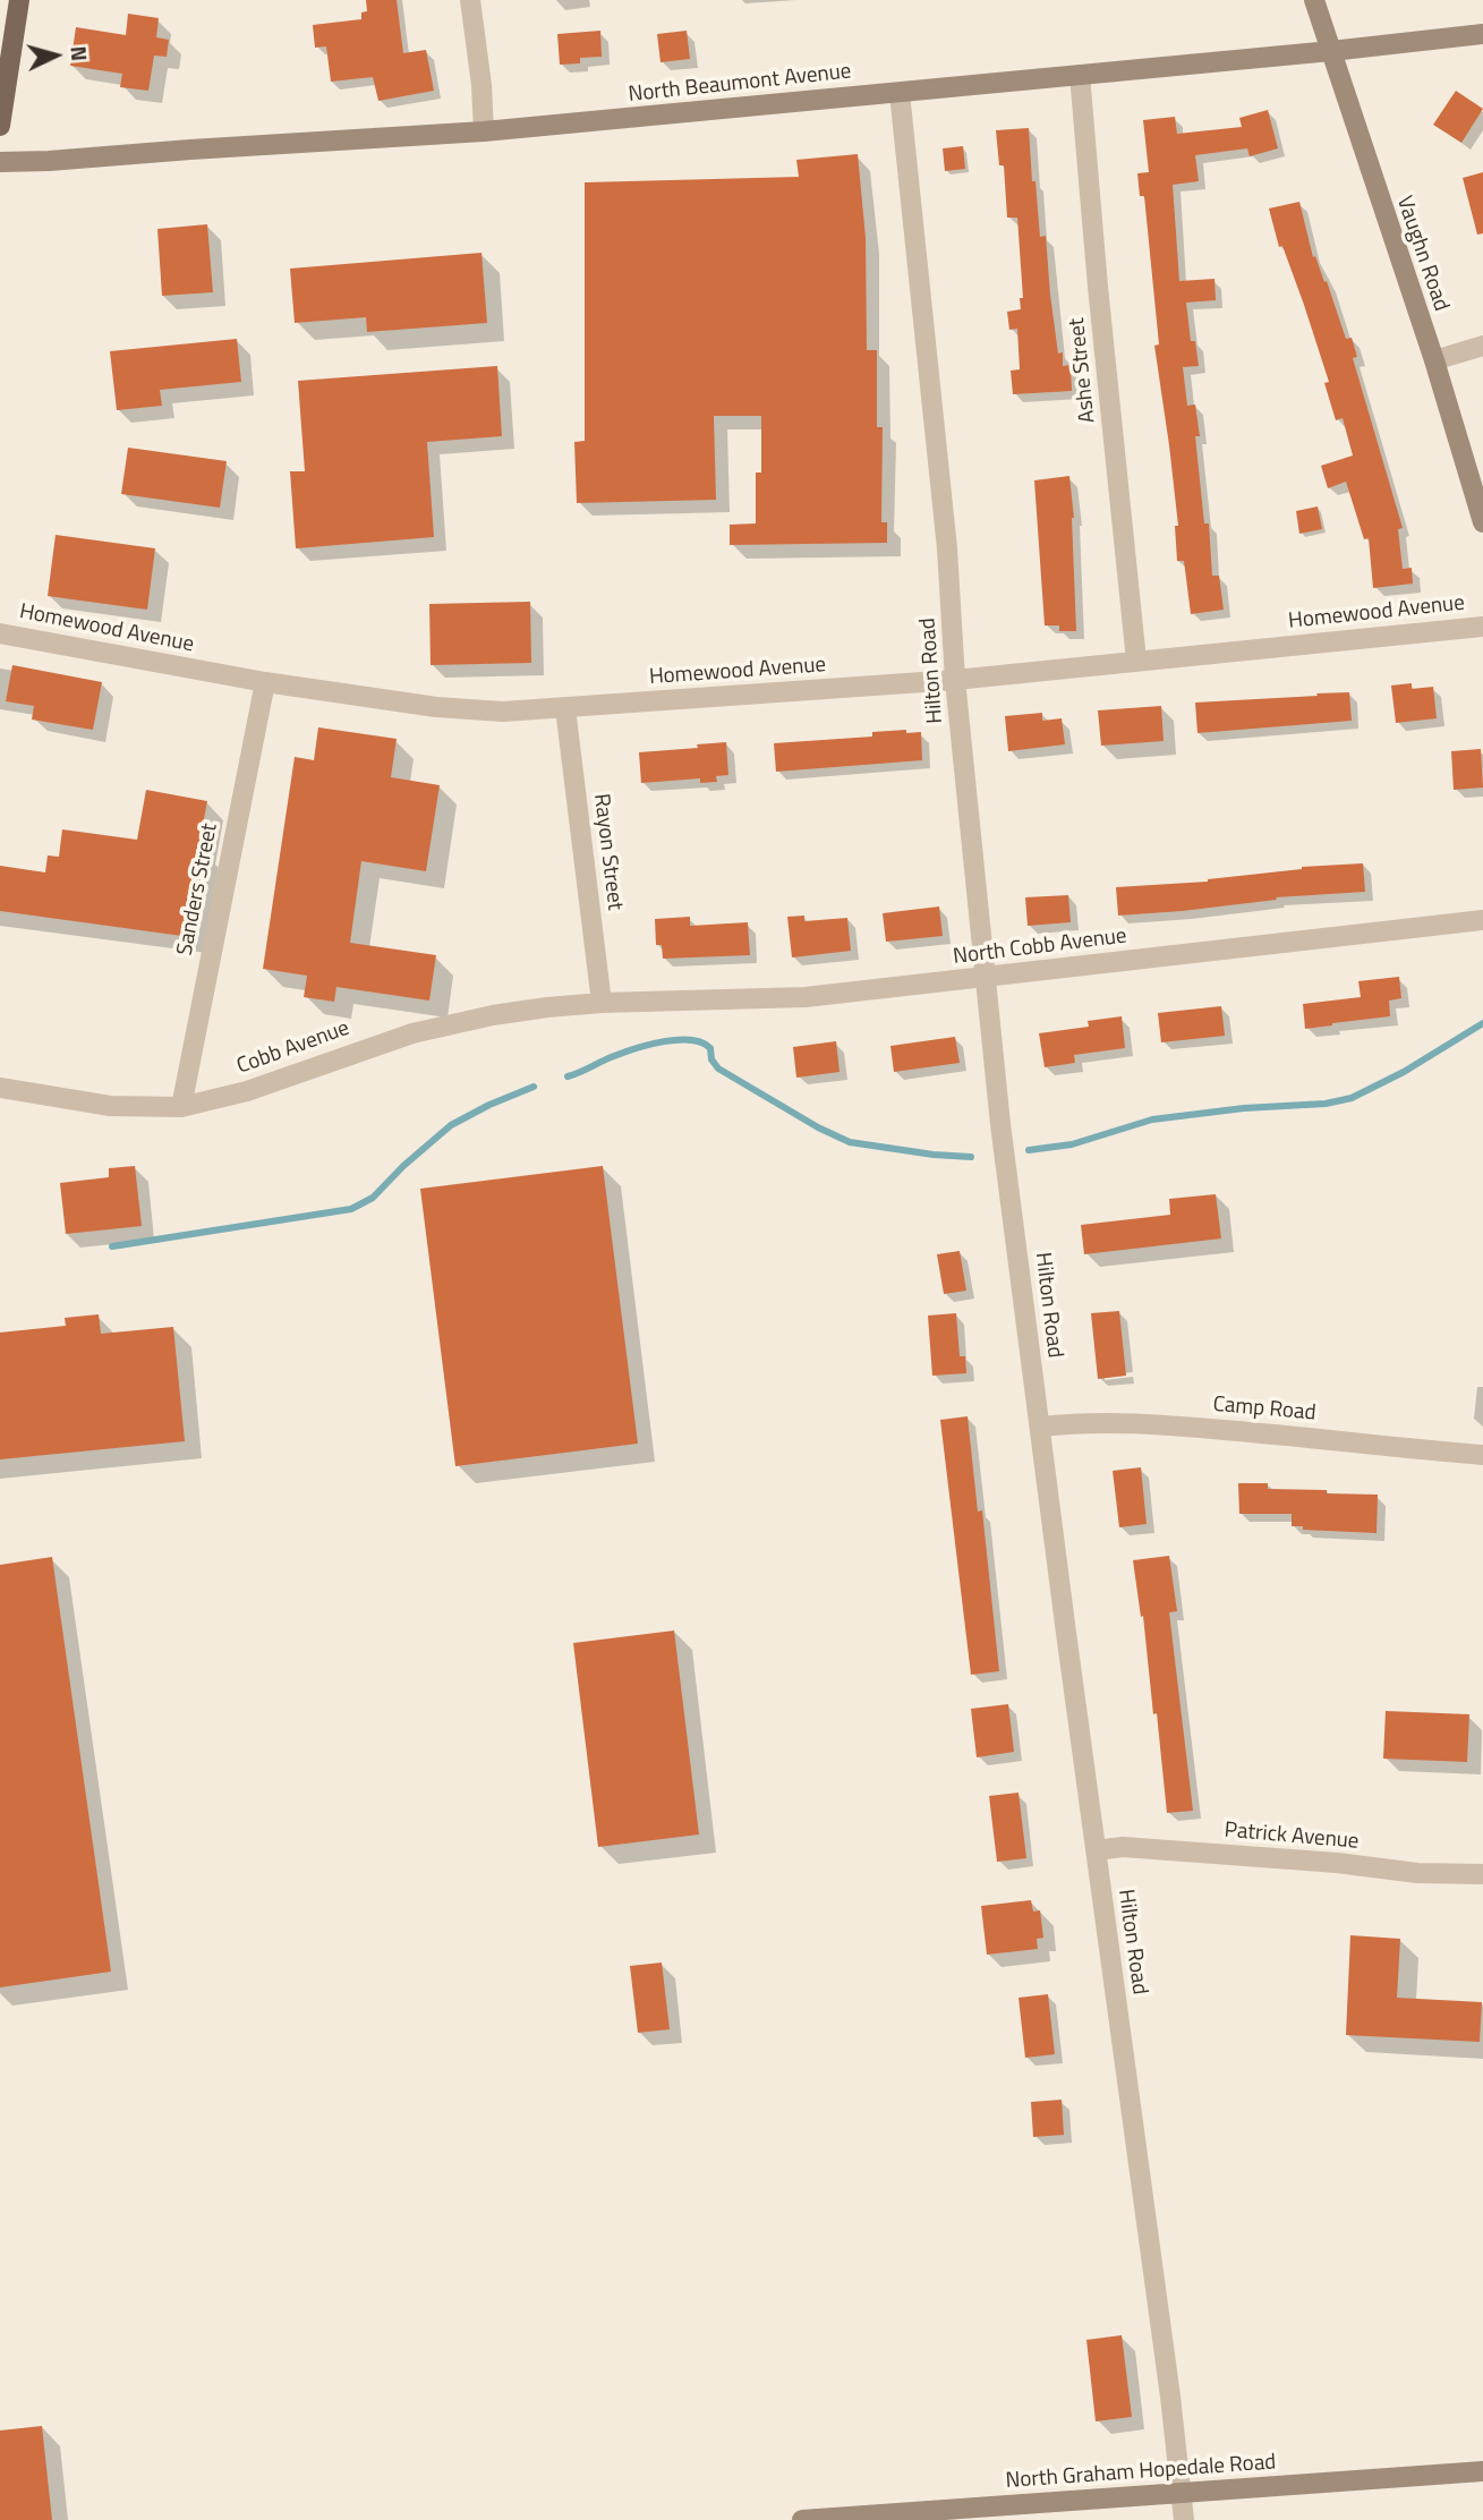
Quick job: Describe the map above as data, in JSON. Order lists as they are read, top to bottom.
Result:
{
  "streets": {
    "street": [
      "North Beaumont Avenue",
      "Vaughn Road",
      "Ashe Street",
      "Homewood Avenue",
      "Hilton Road",
      "Rayon Street",
      "Sanders Street",
      "North Cobb Avenue",
      "Cobb Avenue",
      "Camp Road",
      "Patrick Avenue",
      "North Graham Hopedale Road"
    ]
  },
  "crossings": [
    ["North Beaumont Avenue", "Vaughn Road"],
    ["North Beaumont Avenue", "Ashe Street"],
    ["North Beaumont Avenue", "Hilton Road"],
    ["Ashe Street", "Homewood Avenue"],
    ["Homewood Avenue", "Hilton Road"],
    ["Homewood Avenue", "Rayon Street"],
    ["Homewood Avenue", "Sanders Street"],
    ["Hilton Road", "North Cobb Avenue"],
    ["Hilton Road", "Camp Road"],
    ["Hilton Road", "Patrick Avenue"],
    ["Hilton Road", "North Graham Hopedale Road"],
    ["Rayon Street", "North Cobb Avenue"],
    ["Rayon Street", "Cobb Avenue"],
    ["Sanders Street", "Cobb Avenue"],
    ["North Cobb Avenue", "Cobb Avenue"]
  ],
  "north": "right"
}
